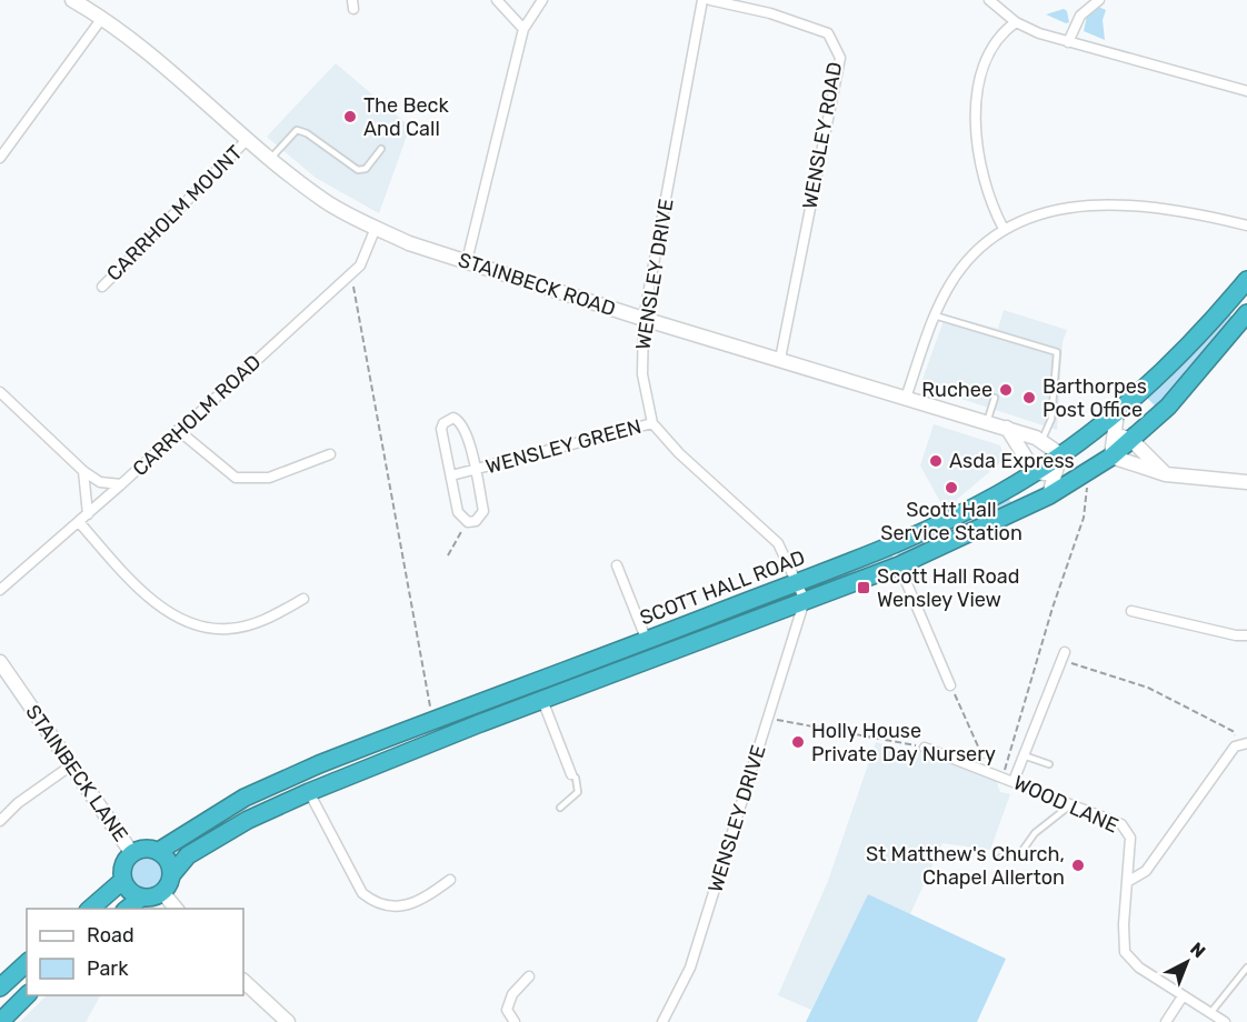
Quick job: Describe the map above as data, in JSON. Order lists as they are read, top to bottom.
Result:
{
  "streets": {
    "highway": ["SCOTT HALL ROAD"],
    "street": [
      "WENSLEY ROAD",
      "CARRHOLM MOUNT",
      "WENSLEY DRIVE",
      "STAINBECK ROAD",
      "CARRHOLM ROAD",
      "WENSLEY GREEN",
      "STAINBECK LANE",
      "WOOD LANE"
    ]
  },
  "crossings": [
    ["WENSLEY ROAD", "STAINBECK ROAD"],
    ["CARRHOLM MOUNT", "STAINBECK ROAD"],
    ["WENSLEY DRIVE", "STAINBECK ROAD"],
    ["WENSLEY DRIVE", "WENSLEY GREEN"],
    ["WENSLEY DRIVE", "SCOTT HALL ROAD"],
    ["STAINBECK ROAD", "CARRHOLM ROAD"],
    ["STAINBECK ROAD", "SCOTT HALL ROAD"],
    ["SCOTT HALL ROAD", "STAINBECK LANE"]
  ],
  "places": {
    "other": [
      "The Beck And Call",
      "Ruchee",
      "Barthorpes Post Office",
      "Asda Express",
      "Scott Hall Service Station",
      "Holly House Private Day Nursery",
      "St Matthew's Church, Chapel Allerton"
    ],
    "transit": ["Scott Hall Road Wensley View"]
  },
  "legend": ["Road", "Park"],
  "north": "top right"
}
